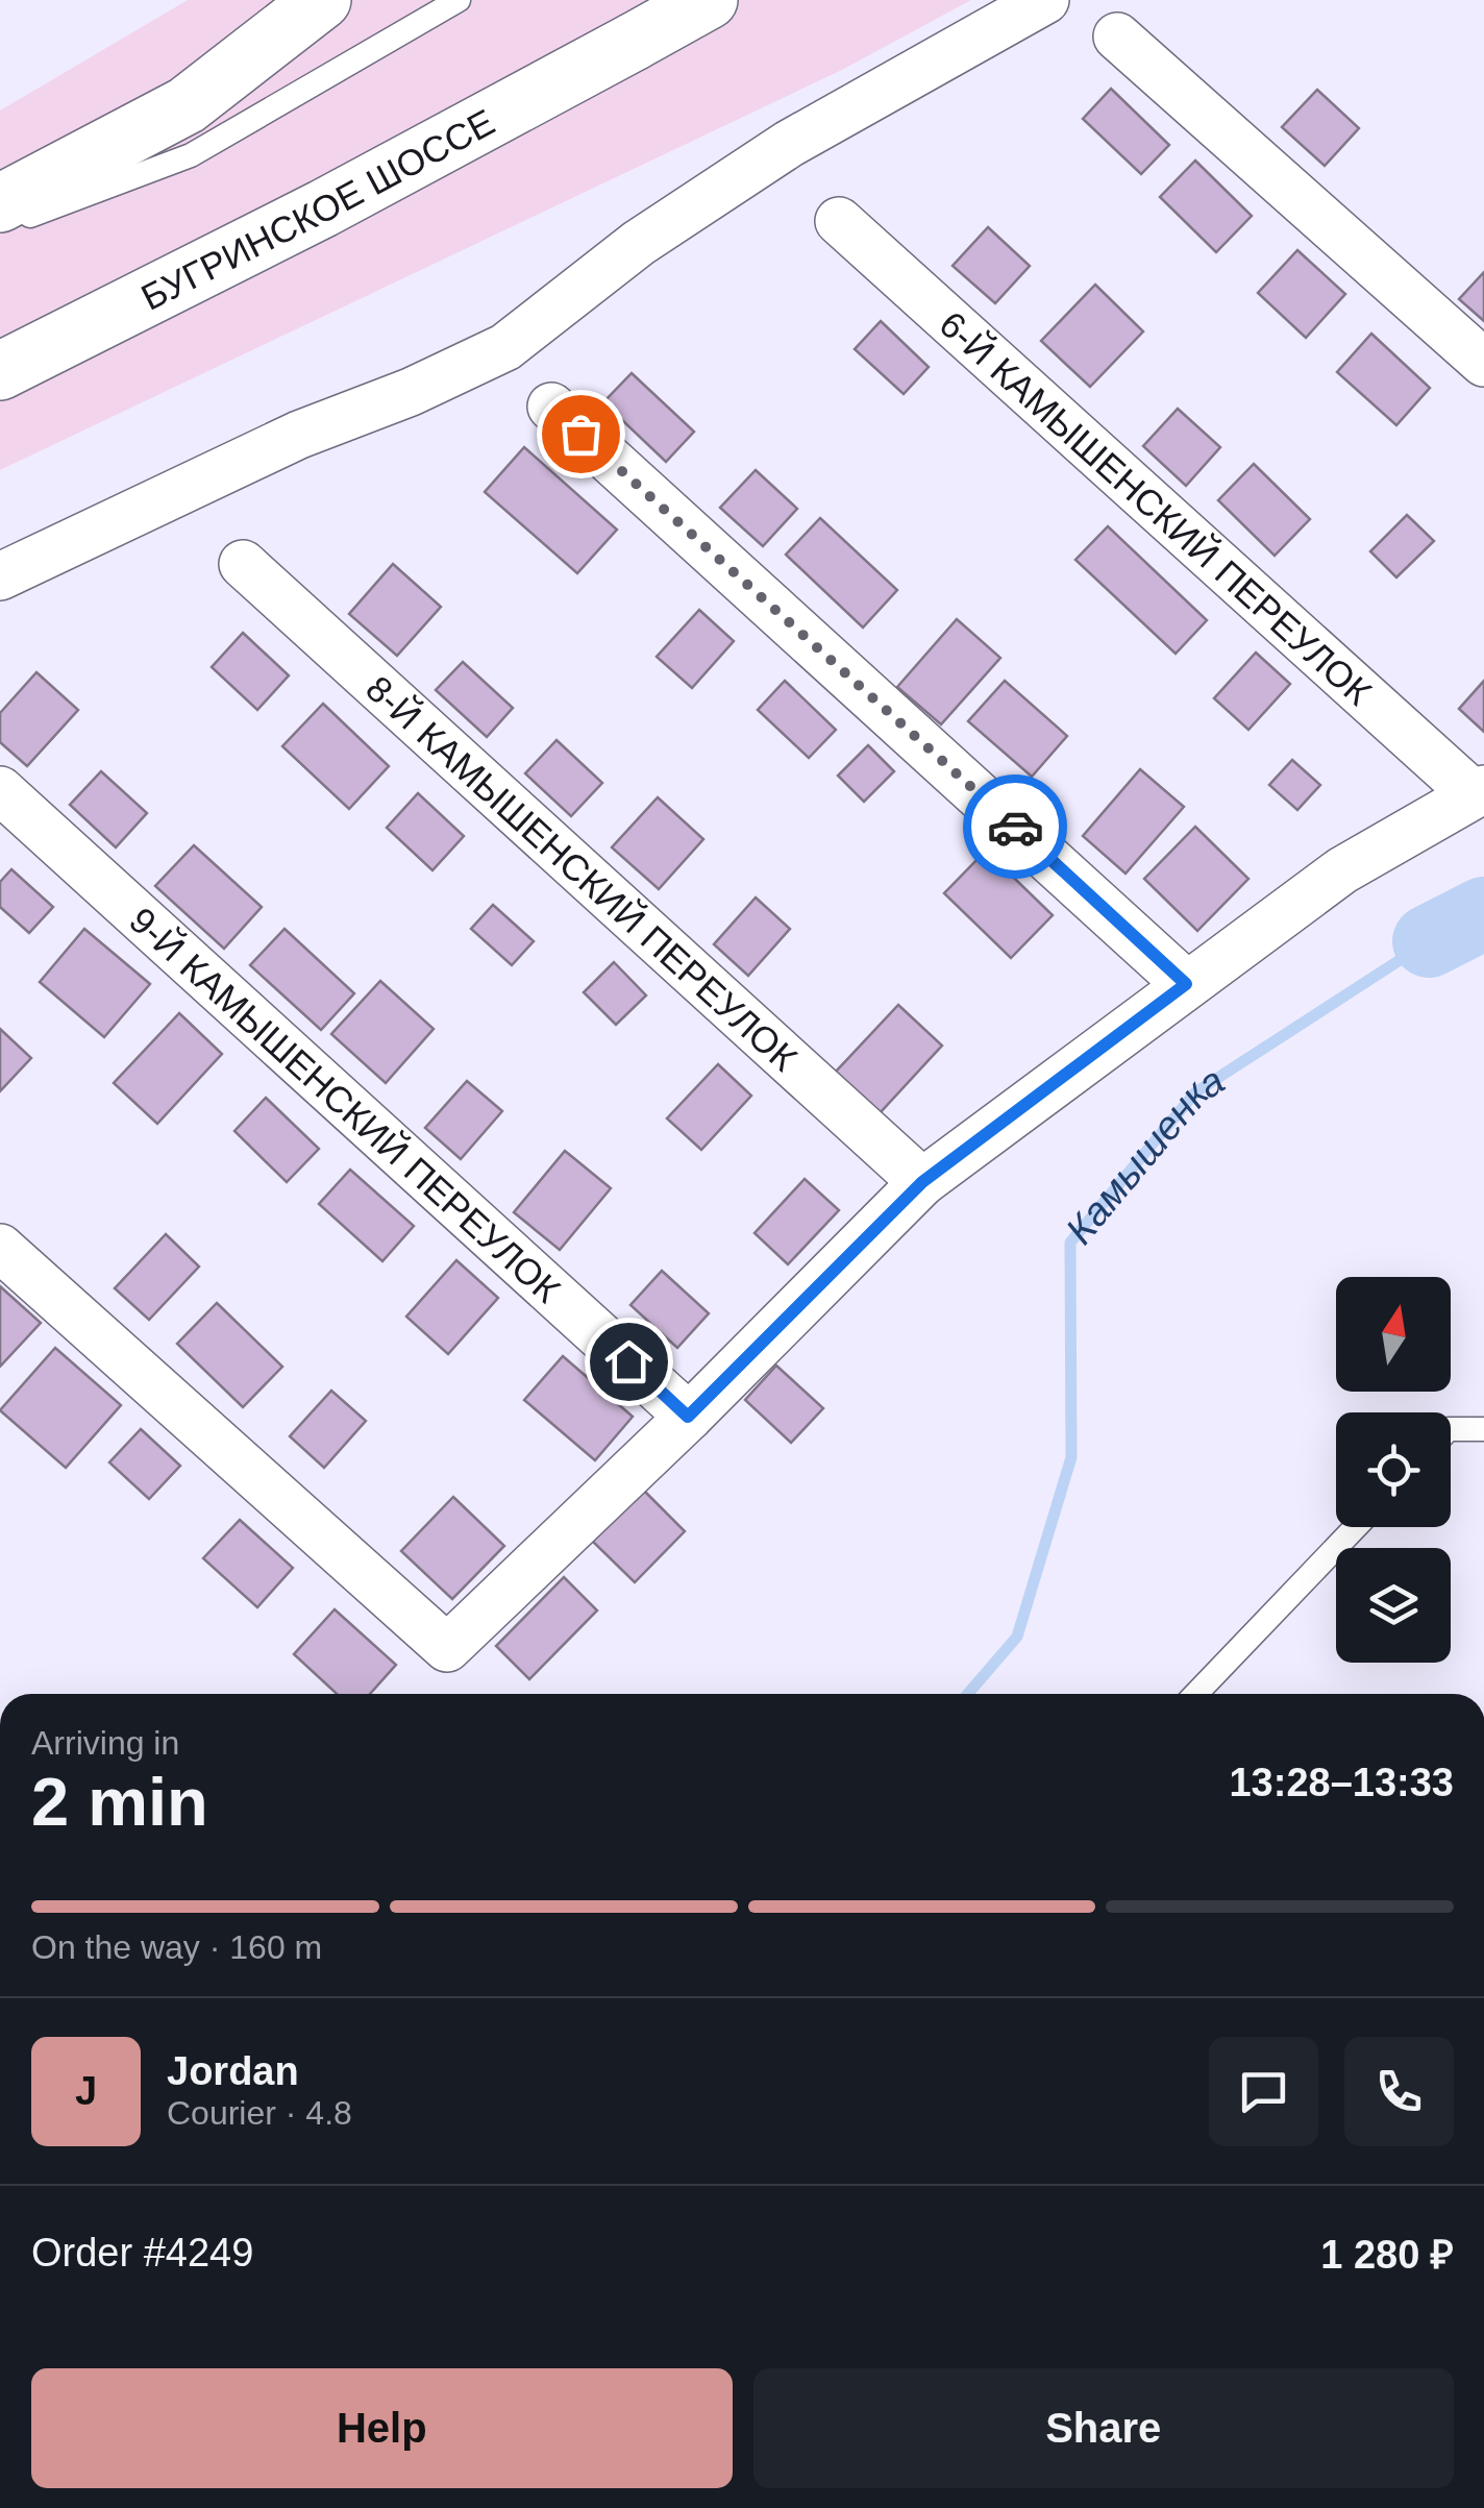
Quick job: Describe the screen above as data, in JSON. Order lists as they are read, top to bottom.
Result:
{
  "streets": {
    "main road": ["БУГРИНСКОЕ ШОССЕ"],
    "street": ["6-Й КАМЫШЕНСКИЙ ПЕРЕУЛОК", "8-Й КАМЫШЕНСКИЙ ПЕРЕУЛОК", "9-Й КАМЫШЕНСКИЙ ПЕРЕУЛОК"]
  },
  "water": ["Камышенка"],
  "north": "top",
  "page": {
    "heading": ["2 min", "Arriving in", "13:28–13:33"],
    "panel": [
      "Jordan",
      "Courier · 4.8",
      "Order #4249",
      "1 280 ₽"
    ],
    "bar": "On the way · 160 m",
    "round": "J",
    "buttons": ["Help", "Share"]
  }
}
